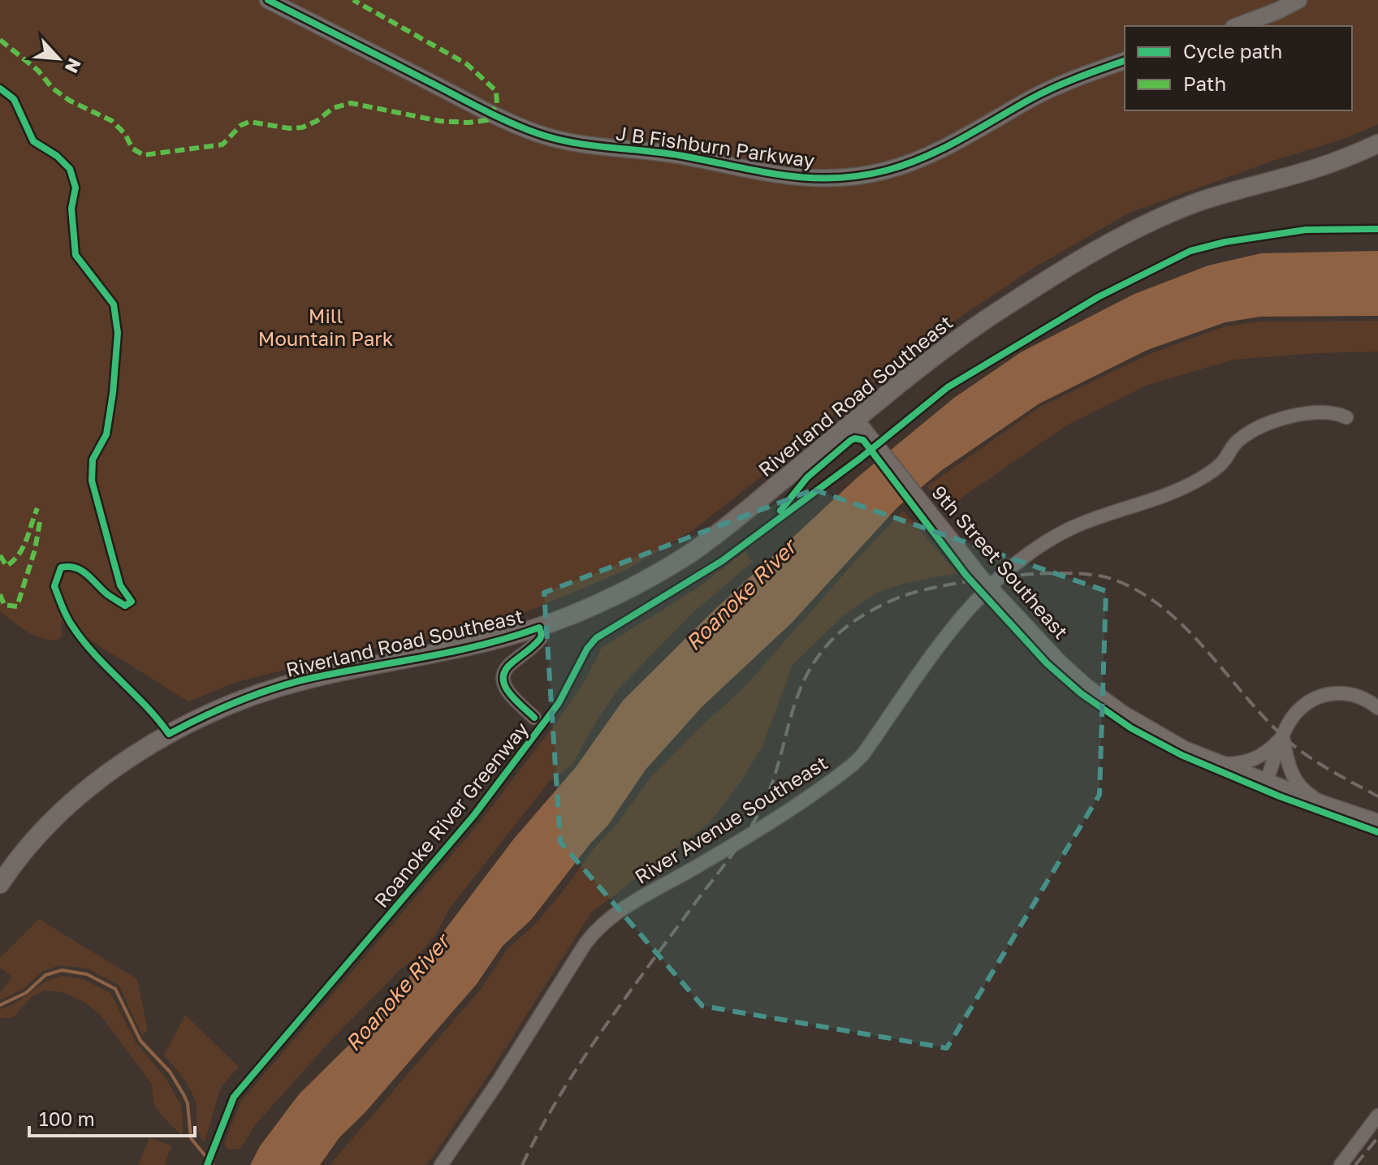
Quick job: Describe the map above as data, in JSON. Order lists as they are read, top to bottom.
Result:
{
  "streets": {
    "main road": ["Riverland Road Southeast"],
    "street": ["J B Fishburn Parkway", "9th Street Southeast", "River Avenue Southeast"],
    "cycle path": ["Roanoke River Greenway"]
  },
  "crossings": [
    ["Riverland Road Southeast", "9th Street Southeast"],
    ["9th Street Southeast", "River Avenue Southeast"]
  ],
  "water": ["Roanoke River"],
  "parks": ["Mill Mountain Park"],
  "legend": ["Cycle path", "Path"],
  "scale_bar": "100 m",
  "north": "bottom right"
}
